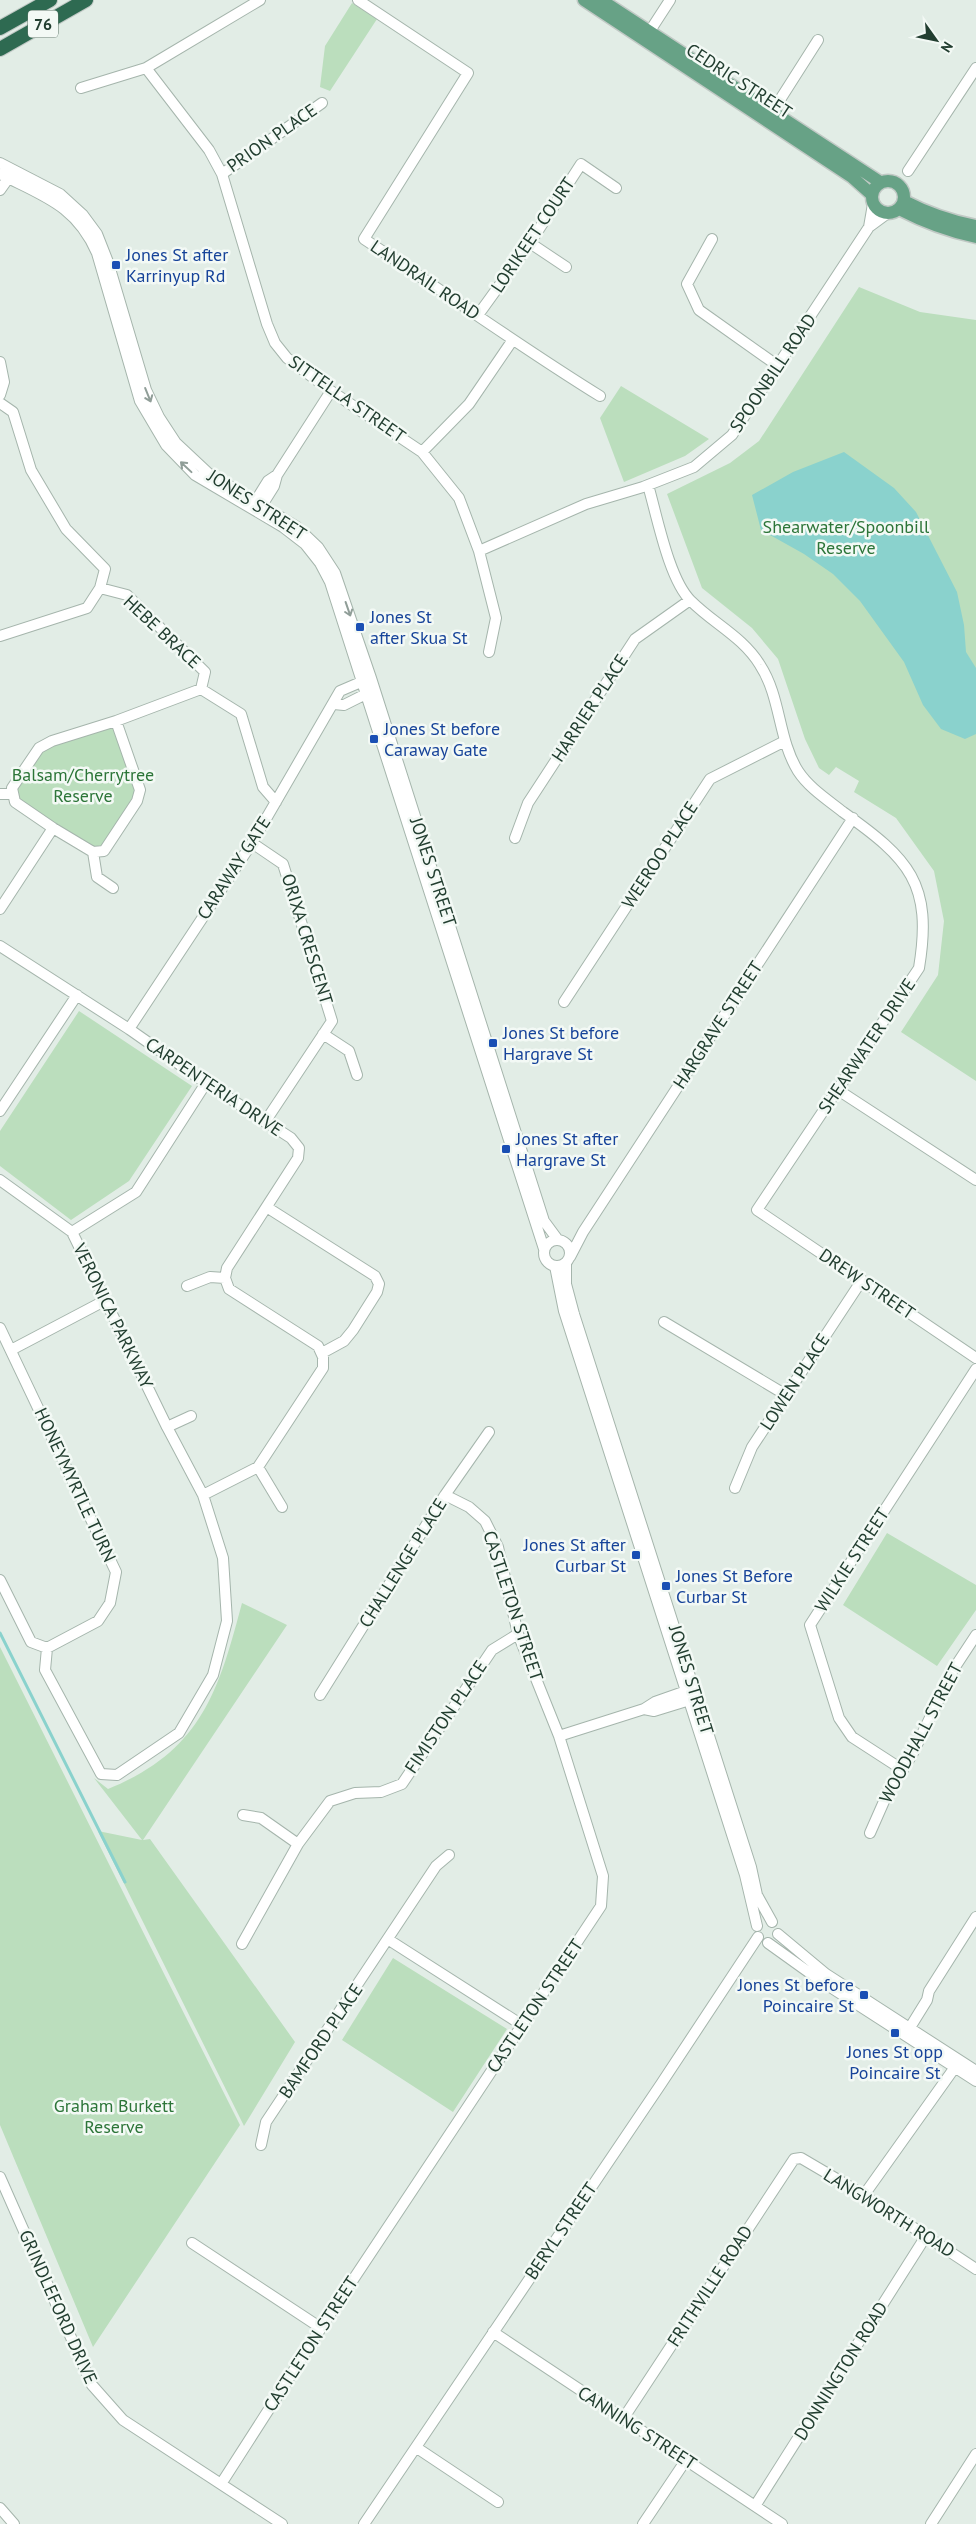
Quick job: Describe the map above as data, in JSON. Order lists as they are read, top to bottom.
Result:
{
  "streets": {
    "highway": ["76"],
    "main road": ["CEDRIC STREET"],
    "street": [
      "PRION PLACE",
      "LORIKEET COURT",
      "LANDRAIL ROAD",
      "SPOONBILL ROAD",
      "SITTELLA STREET",
      "JONES STREET",
      "HEBE BRACE",
      "HARRIER PLACE",
      "WEEROO PLACE",
      "CARAWAY GATE",
      "ORIXA CRESCENT",
      "HARGRAVE STREET",
      "SHEARWATER DRIVE",
      "CARPENTERIA DRIVE",
      "DREW STREET",
      "VERONICA PARKWAY",
      "LOWEN PLACE",
      "HONEYMYRTLE TURN",
      "WILKIE STREET",
      "CHALLENGE PLACE",
      "CASTLETON STREET",
      "FIMISTON PLACE",
      "WOODHALL STREET",
      "BAMFORD PLACE",
      "LANGWORTH ROAD",
      "BERYL STREET",
      "FRITHVILLE ROAD",
      "GRINDLEFORD DRIVE",
      "DONNINGTON ROAD",
      "CANNING STREET"
    ]
  },
  "crossings": [
    ["CEDRIC STREET", "SPOONBILL ROAD"],
    ["PRION PLACE", "SITTELLA STREET"],
    ["LORIKEET COURT", "LANDRAIL ROAD"],
    ["SPOONBILL ROAD", "SITTELLA STREET"],
    ["SPOONBILL ROAD", "SHEARWATER DRIVE"],
    ["JONES STREET", "CARAWAY GATE"],
    ["JONES STREET", "HARGRAVE STREET"],
    ["JONES STREET", "BERYL STREET"],
    ["HARRIER PLACE", "SHEARWATER DRIVE"],
    ["WEEROO PLACE", "SHEARWATER DRIVE"],
    ["CARAWAY GATE", "ORIXA CRESCENT"],
    ["CARAWAY GATE", "CARPENTERIA DRIVE"],
    ["ORIXA CRESCENT", "CARPENTERIA DRIVE"],
    ["HARGRAVE STREET", "SHEARWATER DRIVE"],
    ["SHEARWATER DRIVE", "DREW STREET"],
    ["DREW STREET", "LOWEN PLACE"],
    ["VERONICA PARKWAY", "HONEYMYRTLE TURN"],
    ["WILKIE STREET", "WOODHALL STREET"],
    ["CHALLENGE PLACE", "CASTLETON STREET"],
    ["CASTLETON STREET", "FIMISTON PLACE"],
    ["CASTLETON STREET", "GRINDLEFORD DRIVE"],
    ["LANGWORTH ROAD", "FRITHVILLE ROAD"],
    ["LANGWORTH ROAD", "DONNINGTON ROAD"],
    ["BERYL STREET", "CANNING STREET"],
    ["FRITHVILLE ROAD", "CANNING STREET"],
    ["DONNINGTON ROAD", "CANNING STREET"]
  ],
  "parks": ["Shearwater/Spoonbill Reserve", "Balsam/Cherrytree Reserve", "Graham Burkett Reserve"],
  "places": {
    "transit": [
      "Jones St after Karrinyup Rd",
      "Jones St after Skua St",
      "Jones St before Caraway Gate",
      "Jones St before Hargrave St",
      "Jones St after Hargrave St",
      "Jones St after Curbar St",
      "Jones St Before Curbar St",
      "Jones St before Poincaire St",
      "Jones St opp Poincaire St"
    ]
  },
  "north": "bottom right"
}
